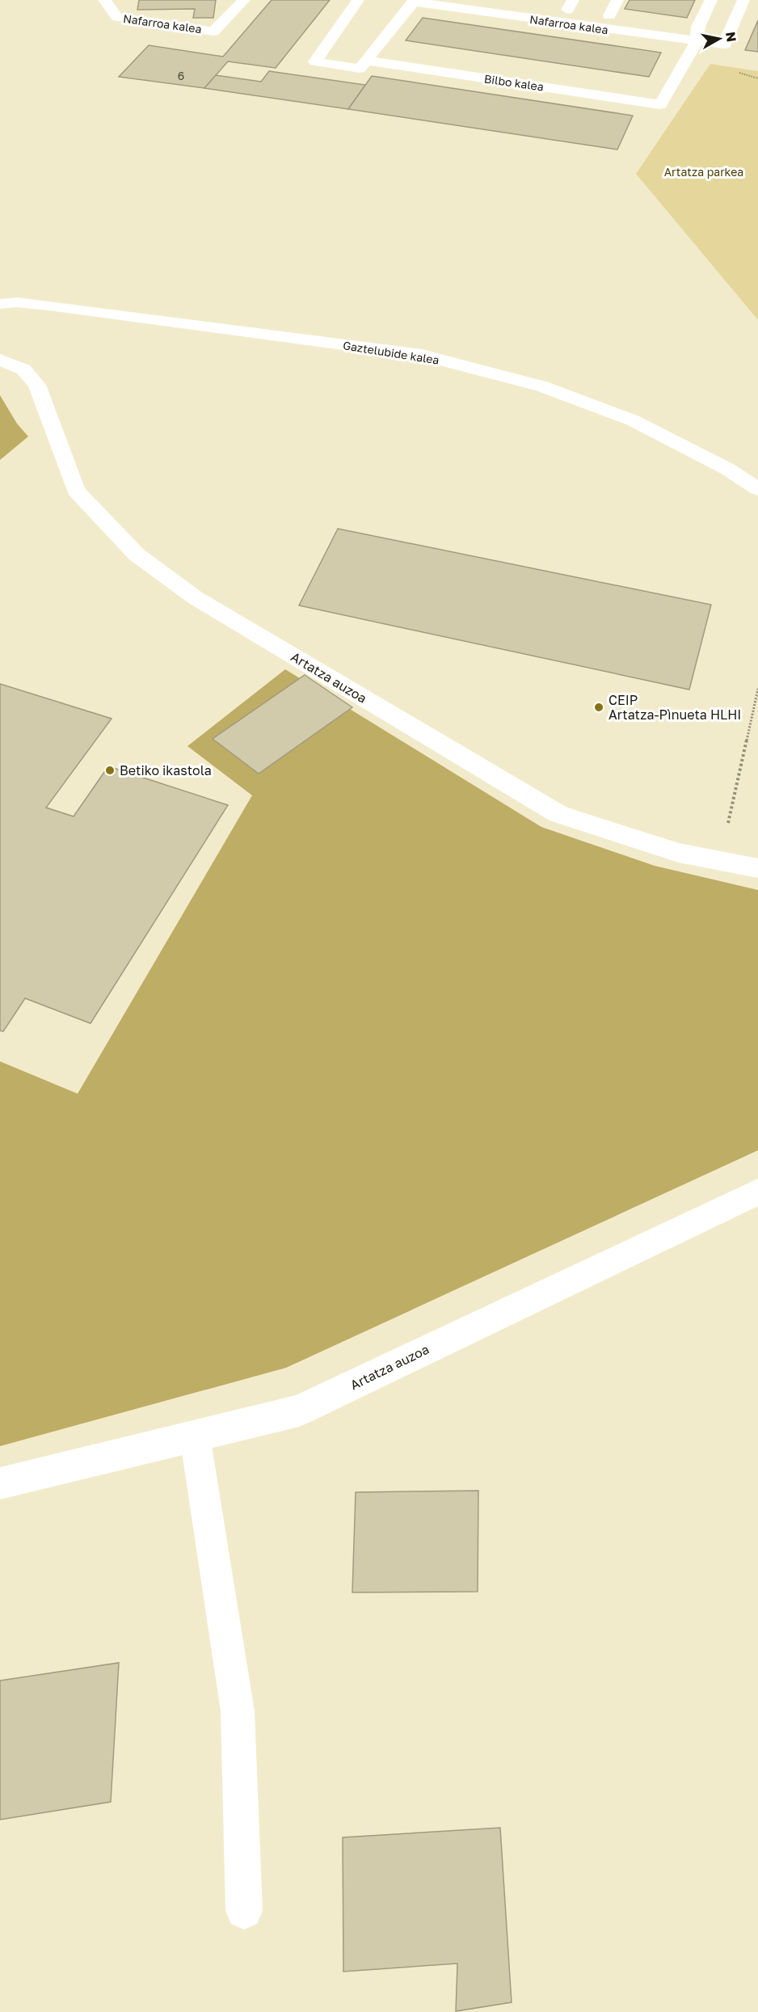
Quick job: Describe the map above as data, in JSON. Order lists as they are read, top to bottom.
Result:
{
  "streets": {
    "street": [
      "Nafarroa kalea",
      "Bilbo kalea",
      "Gaztelubide kalea",
      "Artatza auzoa"
    ]
  },
  "crossings": [
    ["Nafarroa kalea", "Bilbo kalea"]
  ],
  "parks": ["Artatza parkea"],
  "places": ["CEIP Artatza-Pìnueta HLHI", "Betiko ikastola"],
  "house_numbers": ["6"],
  "north": "right"
}
